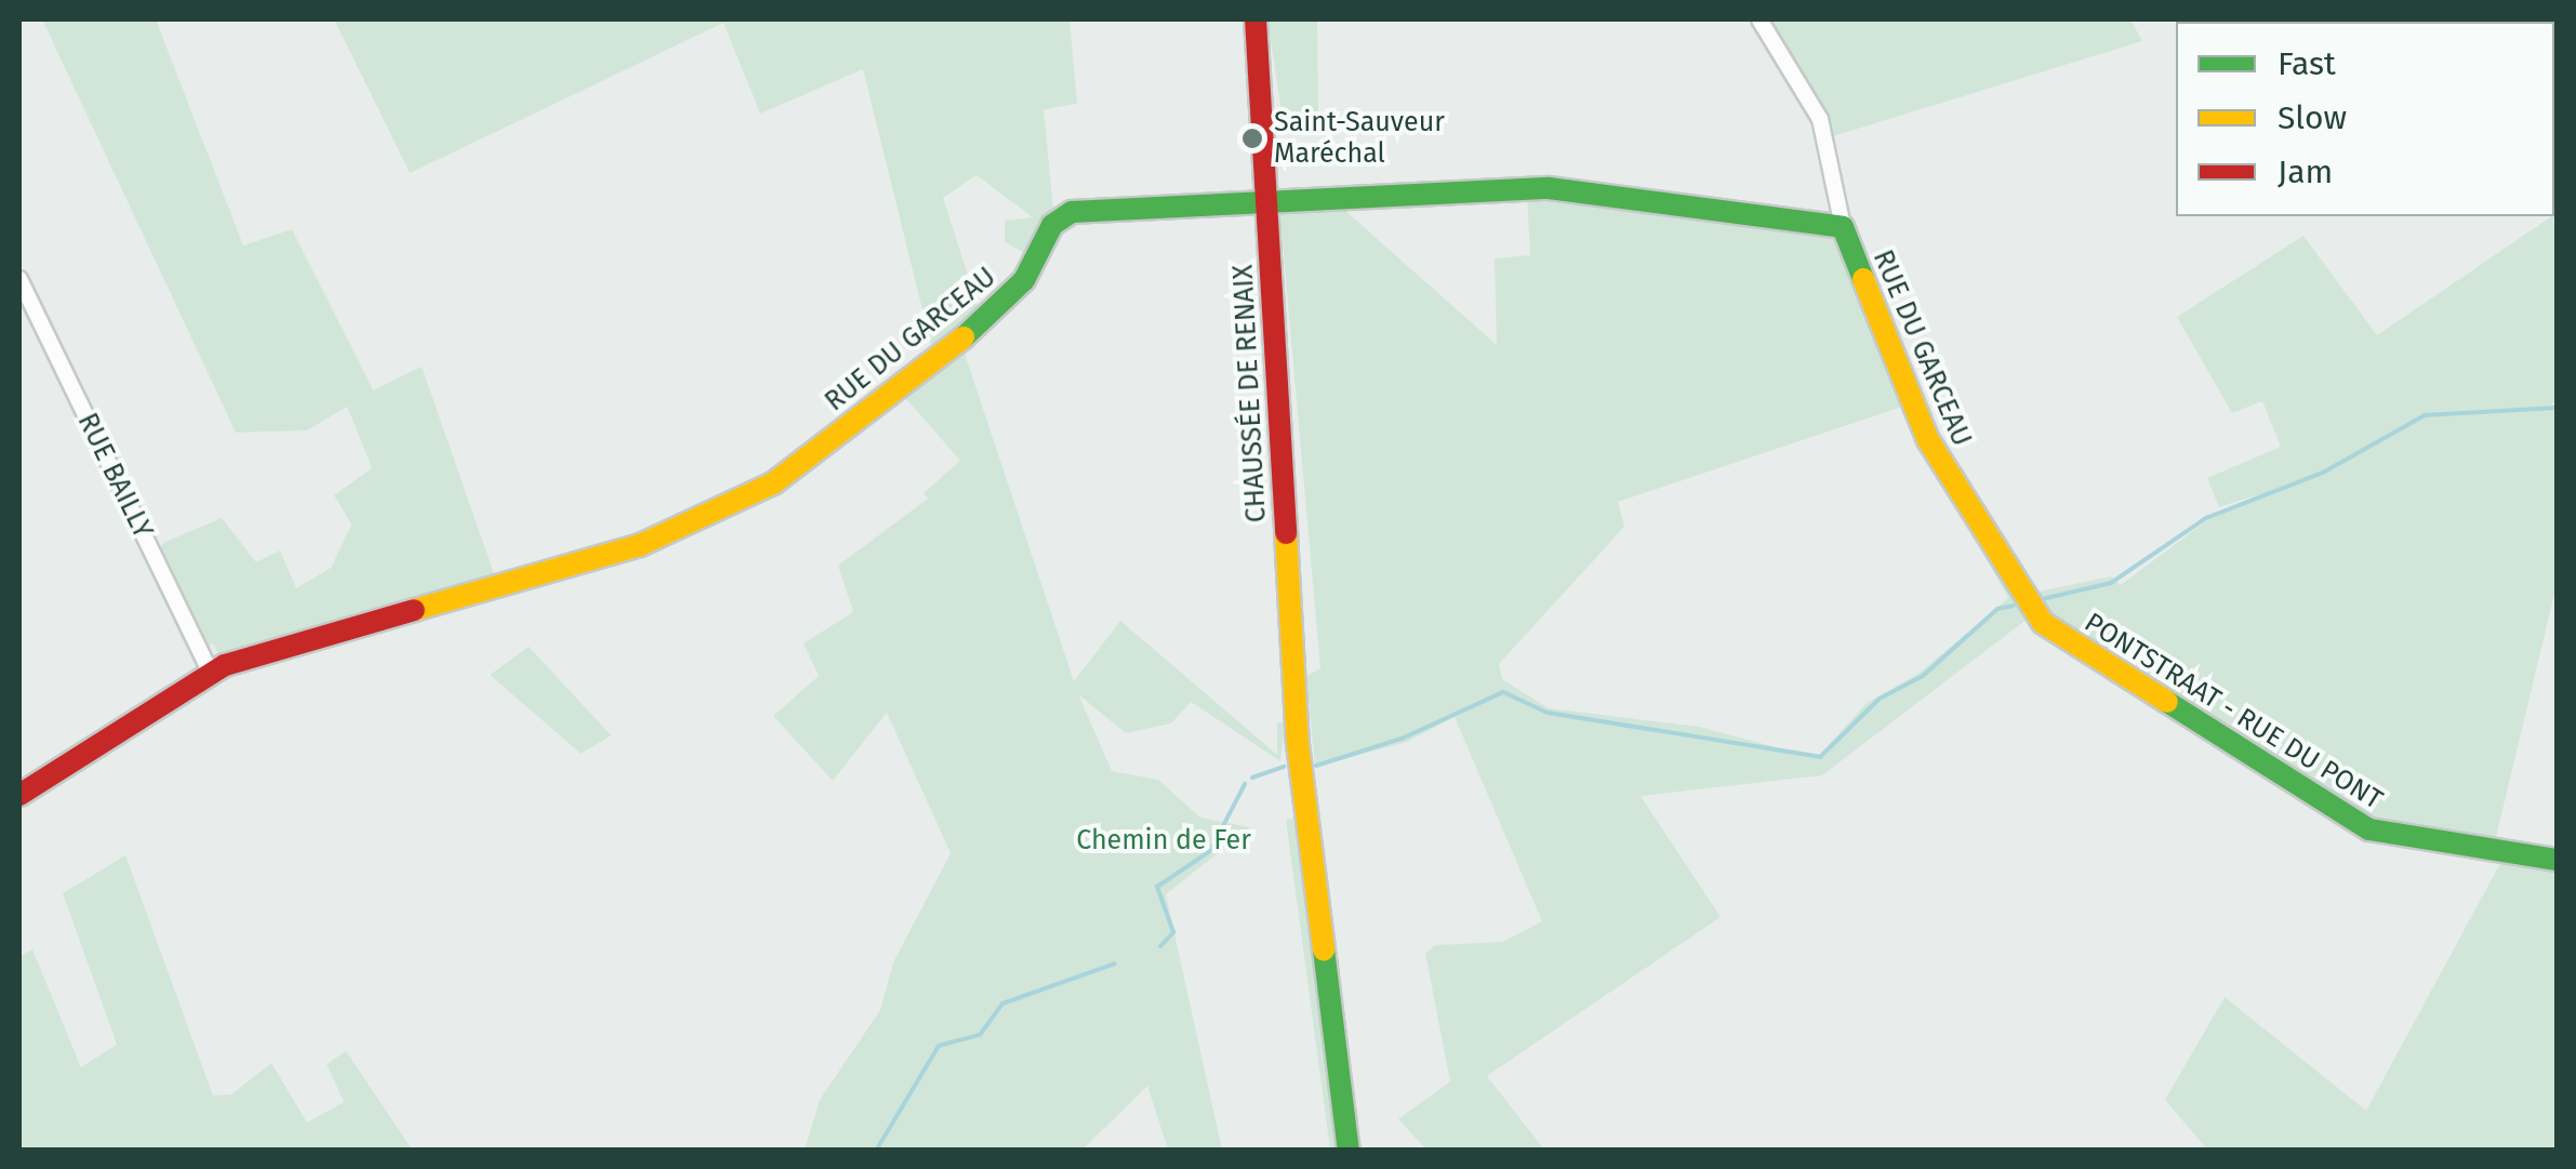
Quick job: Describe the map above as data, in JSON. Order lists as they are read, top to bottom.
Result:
{
  "streets": {
    "street": [
      "RUE DU GARCEAU",
      "CHAUSSÉE DE RENAIX",
      "RUE BAILLY",
      "PONTSTRAAT - RUE DU PONT"
    ]
  },
  "crossings": [
    ["RUE DU GARCEAU", "CHAUSSÉE DE RENAIX"],
    ["RUE DU GARCEAU", "RUE BAILLY"],
    ["RUE DU GARCEAU", "PONTSTRAAT - RUE DU PONT"]
  ],
  "parks": ["Chemin de Fer"],
  "places": ["Saint-Sauveur Maréchal"],
  "legend": ["Fast", "Slow", "Jam"]
}
